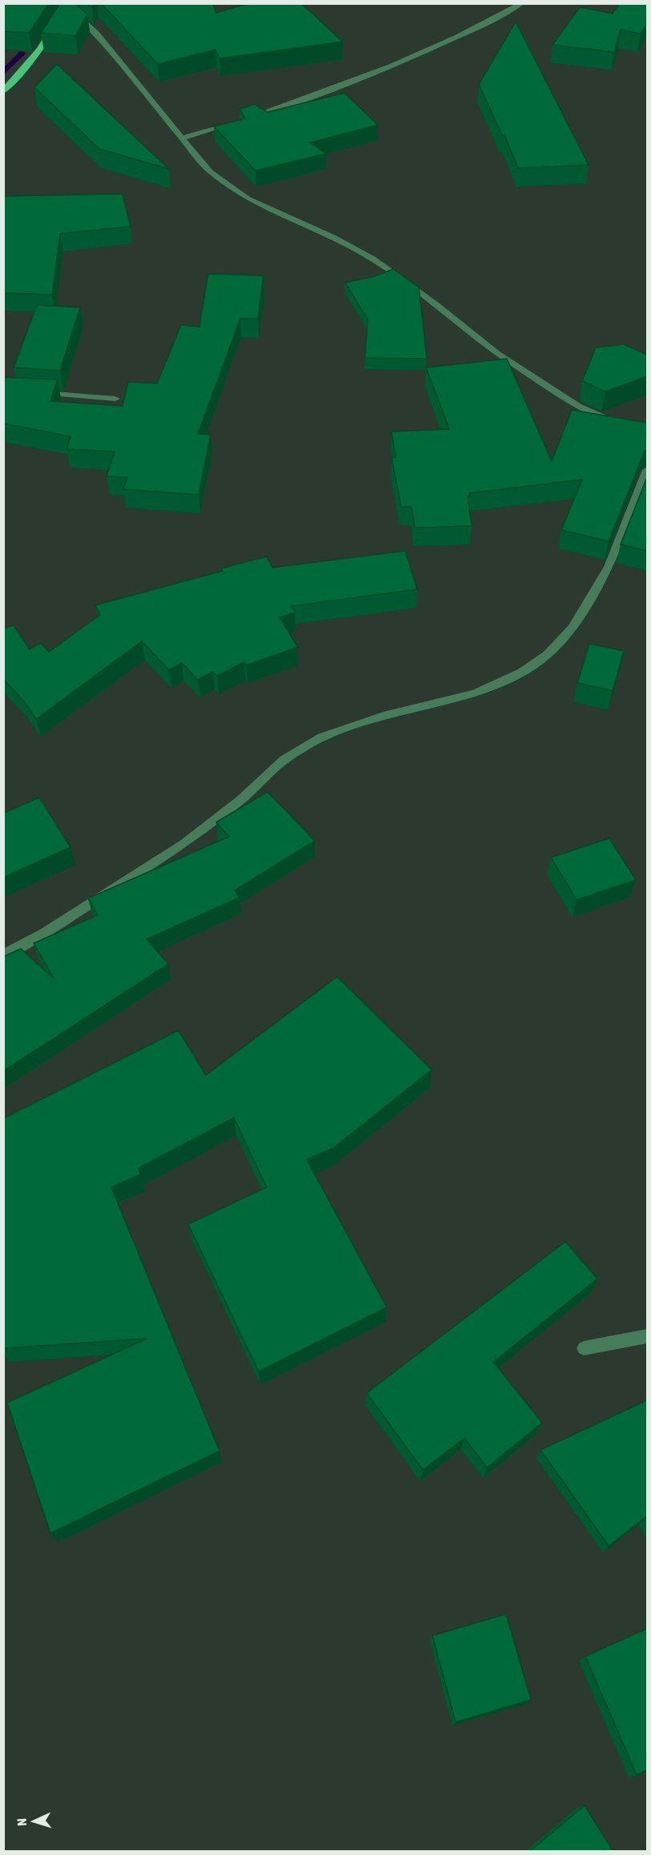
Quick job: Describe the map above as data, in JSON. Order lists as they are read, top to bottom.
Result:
{
  "north": "left"
}
